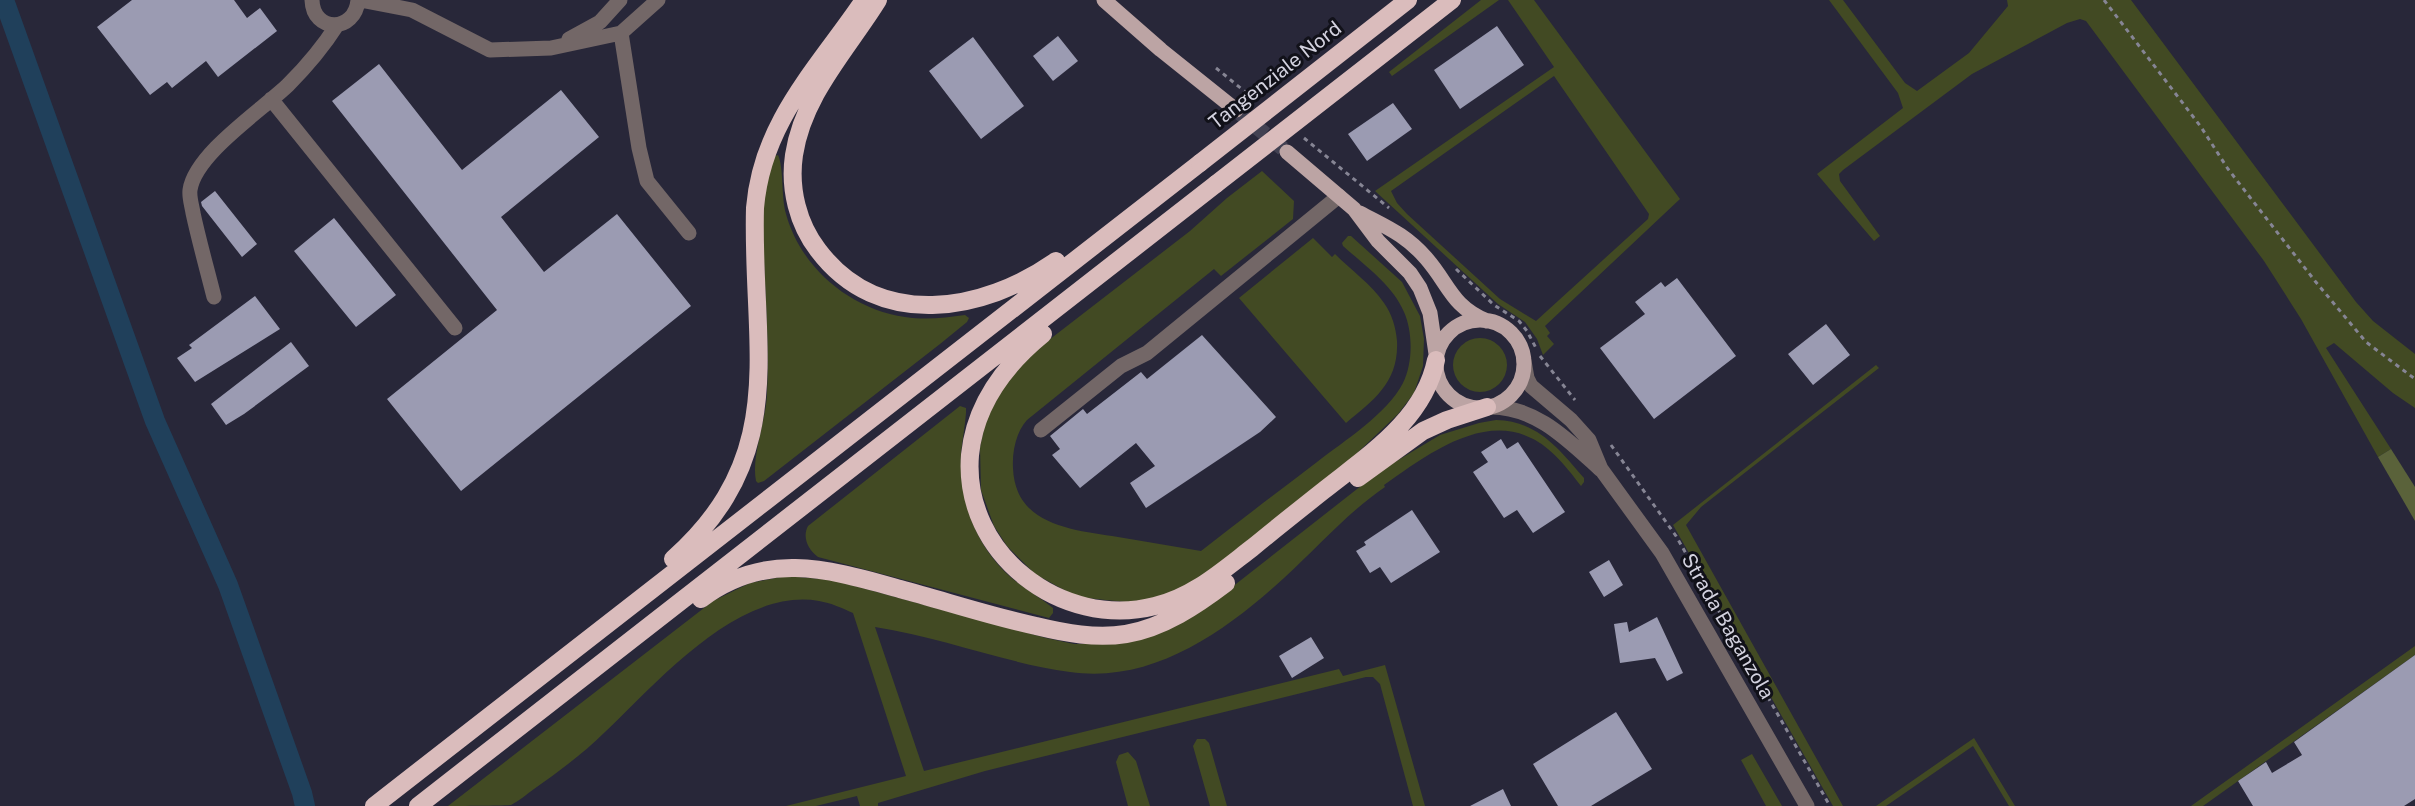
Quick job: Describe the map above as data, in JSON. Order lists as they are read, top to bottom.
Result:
{
  "streets": {
    "highway": ["Tangenziale Nord"],
    "main road": ["Strada Baganzola"]
  }
}
